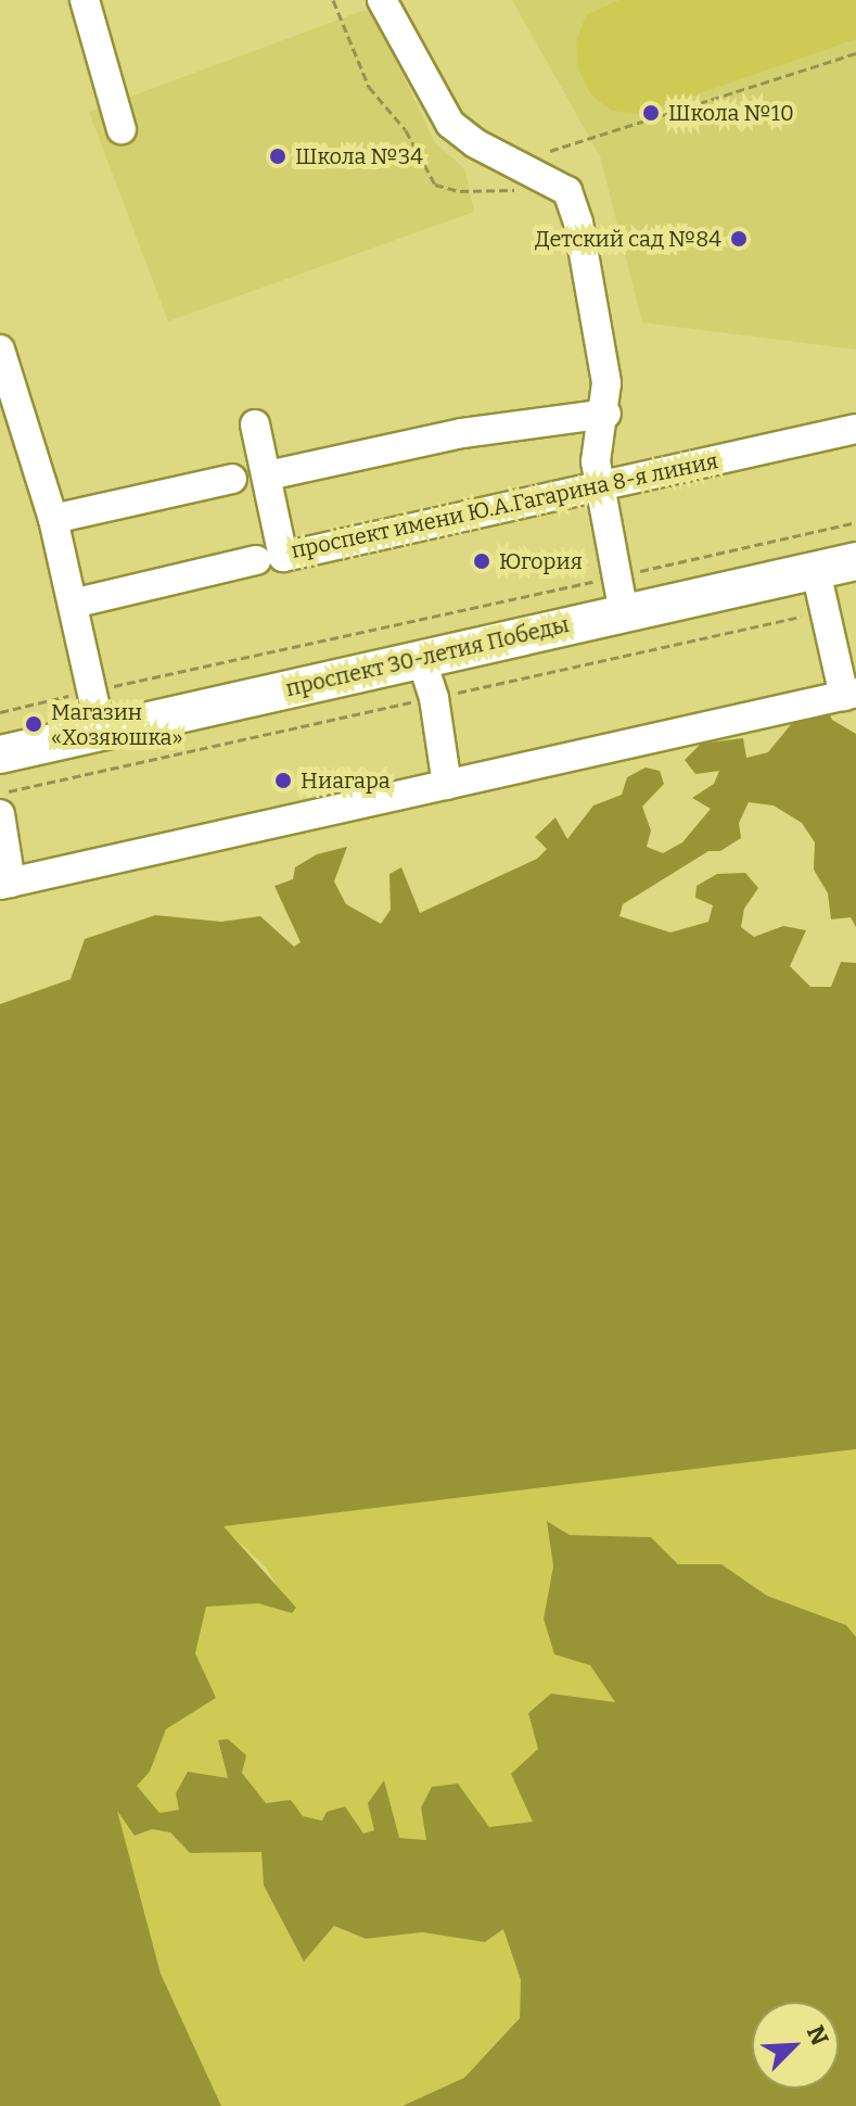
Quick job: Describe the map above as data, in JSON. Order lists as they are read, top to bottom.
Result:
{
  "streets": {
    "main road": ["проспект 30-летия Победы"],
    "street": ["проспект имени Ю.А.Гагарина 8-я линия"]
  },
  "places": [
    "Школа №10",
    "Школа №34",
    "Детский сад №84",
    "Югория",
    "Магазин «Хозяюшка»",
    "Ниагара"
  ],
  "north": "top right"
}
